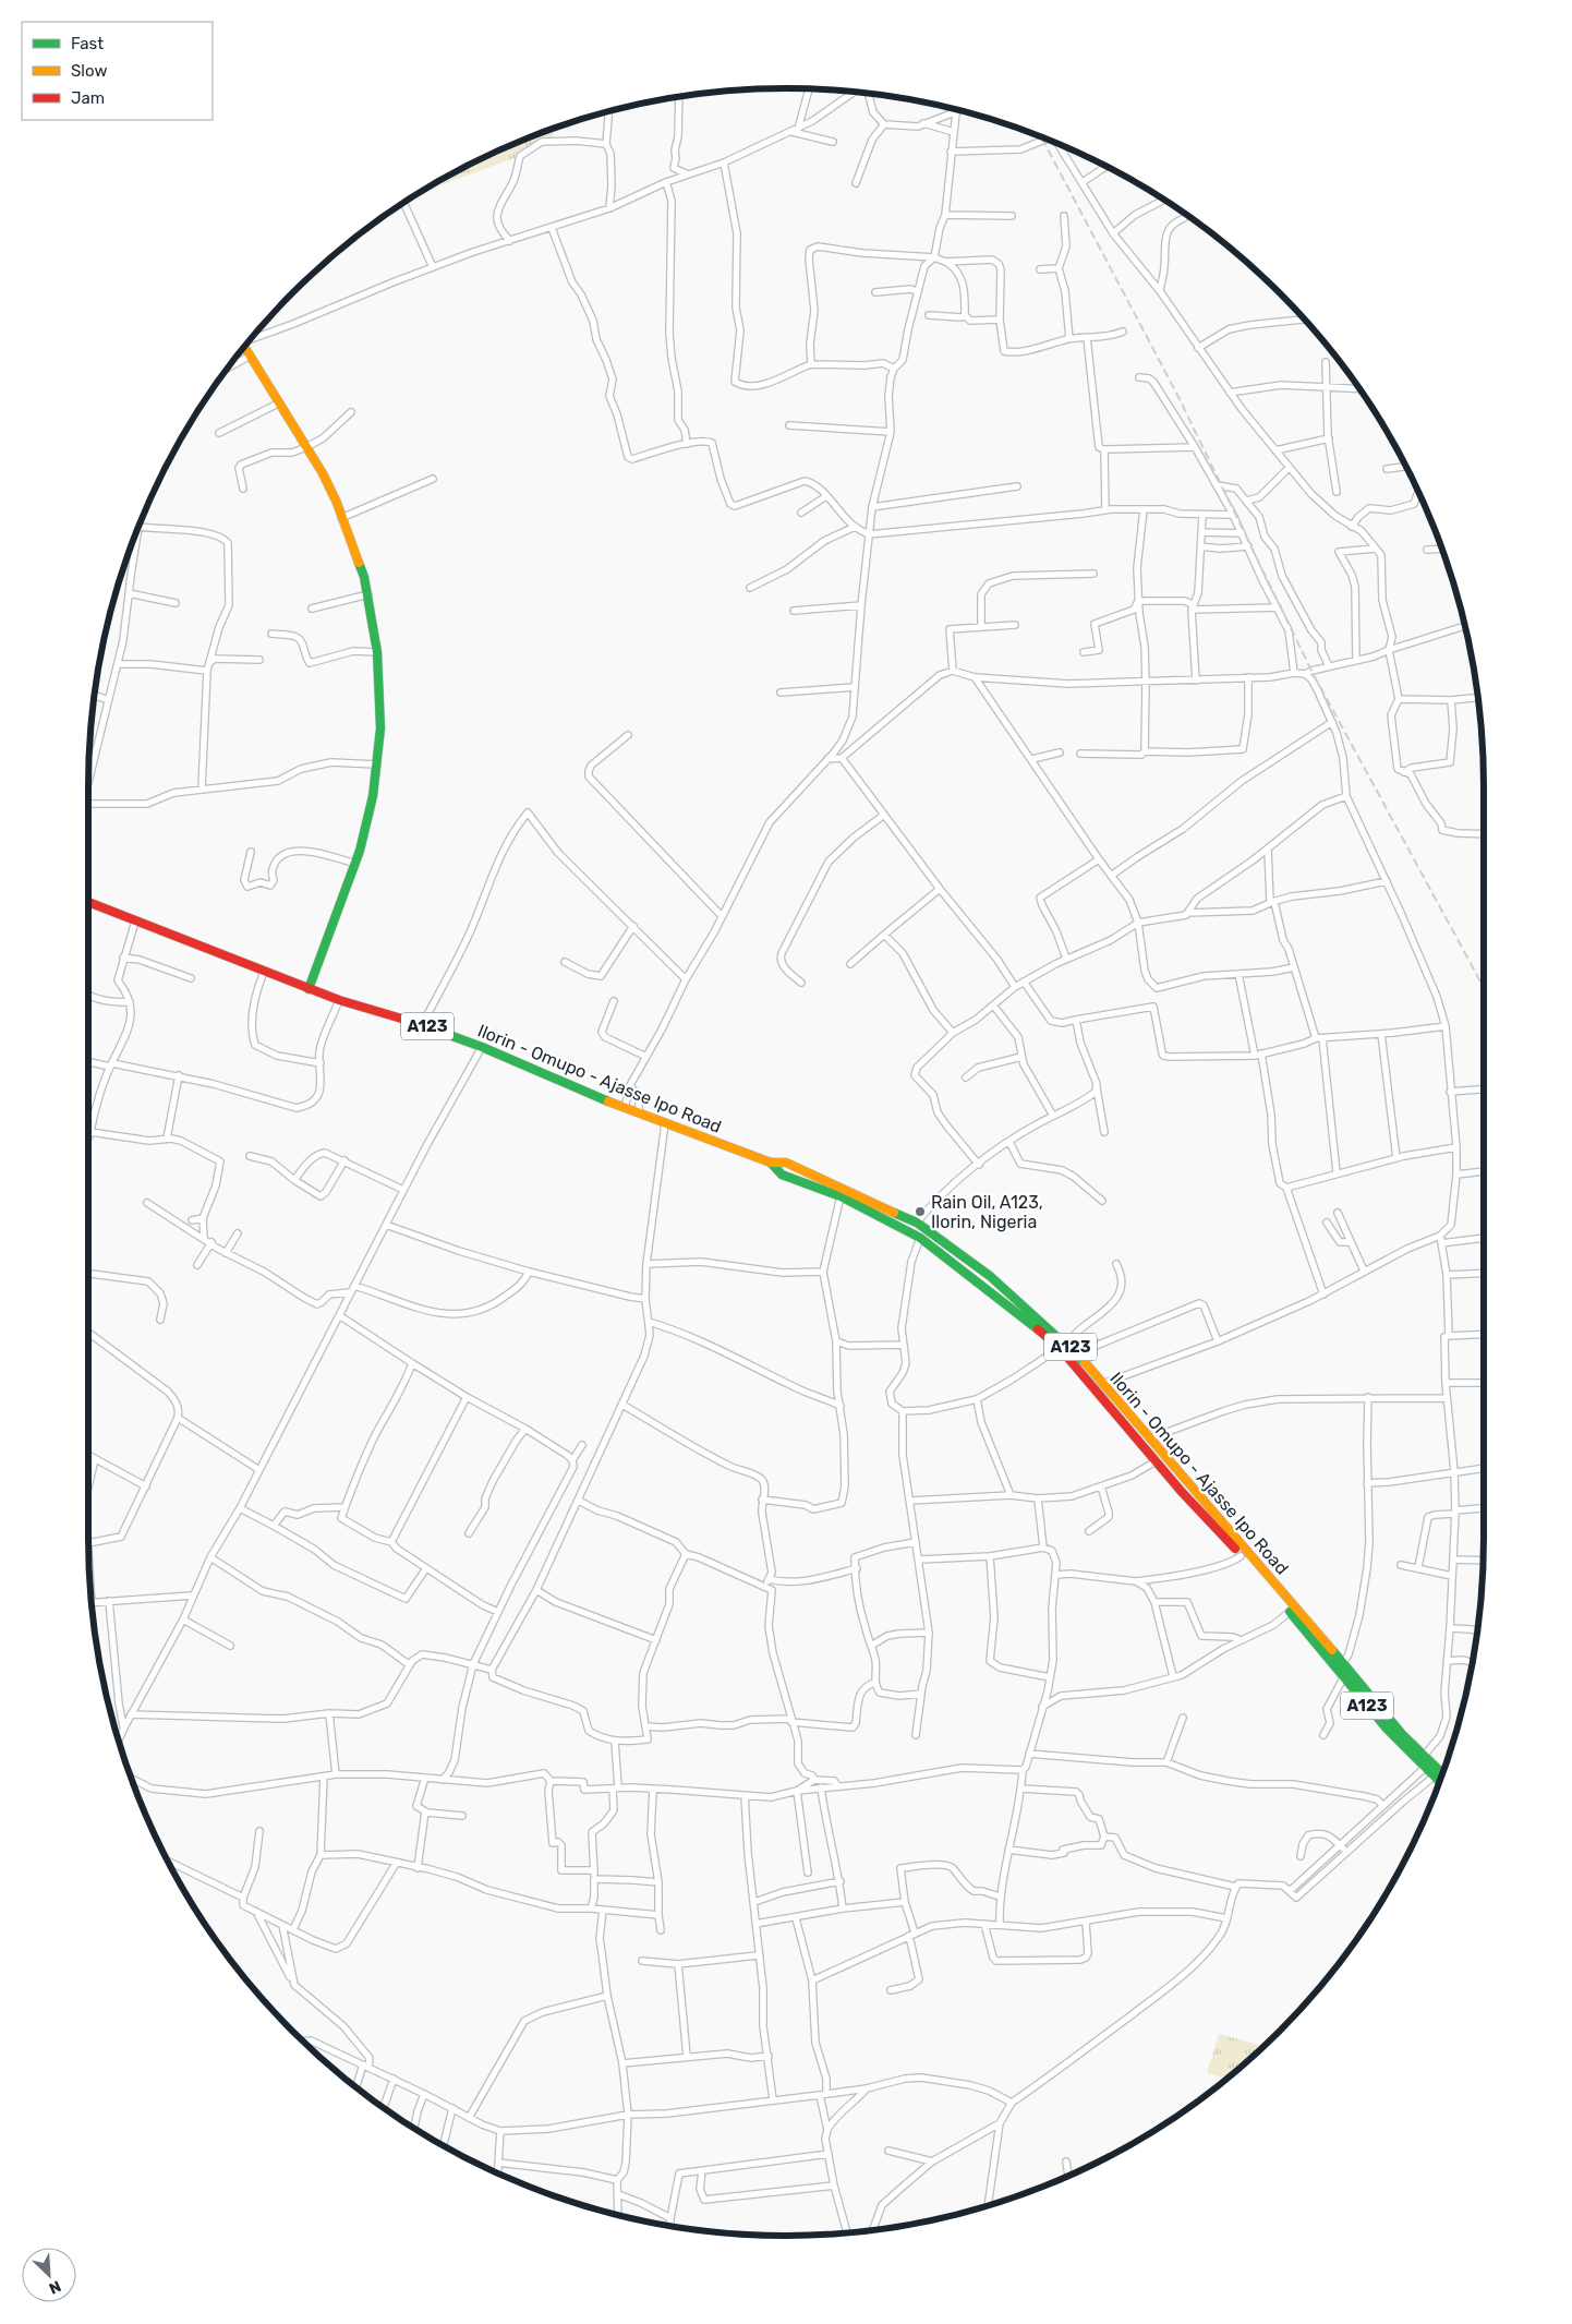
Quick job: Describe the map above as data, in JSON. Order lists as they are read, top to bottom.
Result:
{
  "streets": {
    "main road": ["A123", "Ilorin - Omupo - Ajasse Ipo Road"]
  },
  "crossings": [
    ["A123", "Ilorin - Omupo - Ajasse Ipo Road"]
  ],
  "places": ["Rain Oil, A123, Ilorin, Nigeria"],
  "legend": ["Fast", "Slow", "Jam"],
  "north": "bottom right"
}
